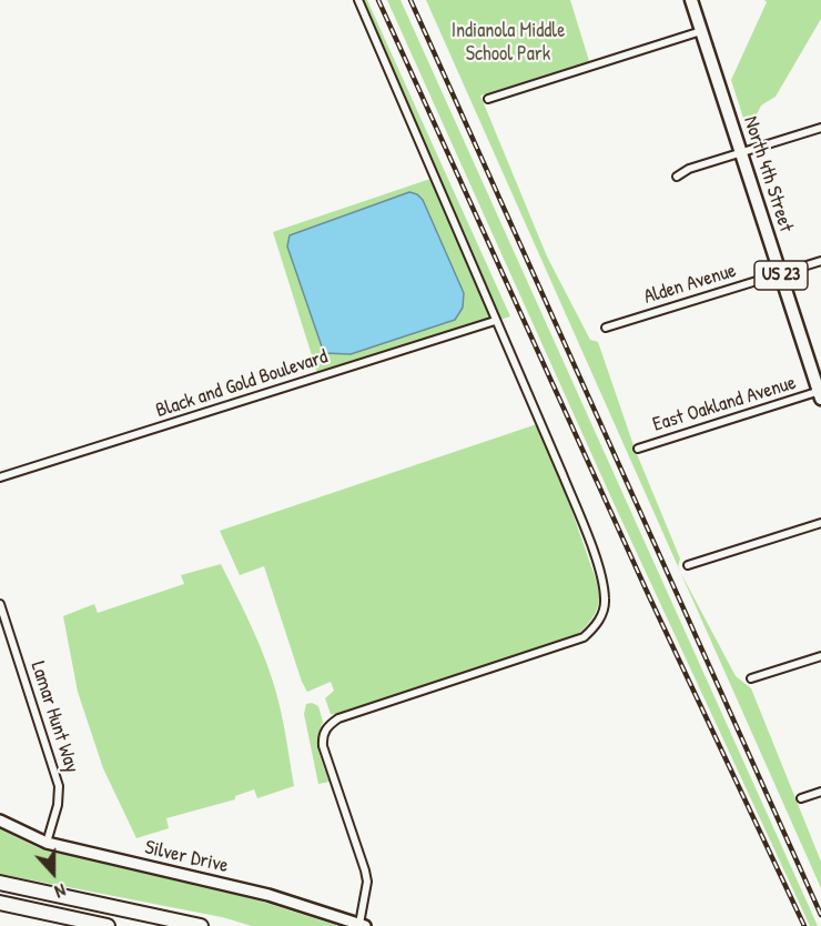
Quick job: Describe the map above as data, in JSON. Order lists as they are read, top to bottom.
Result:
{
  "streets": {
    "main road": ["North 4th Street", "US 23"],
    "street": [
      "Alden Avenue",
      "Black and Gold Boulevard",
      "East Oakland Avenue",
      "Lamar Hunt Way",
      "Silver Drive"
    ]
  },
  "crossings": [
    ["North 4th Street", "Alden Avenue"],
    ["North 4th Street", "East Oakland Avenue"],
    ["Lamar Hunt Way", "Silver Drive"]
  ],
  "parks": ["Indianola Middle School Park"],
  "north": "bottom"
}
